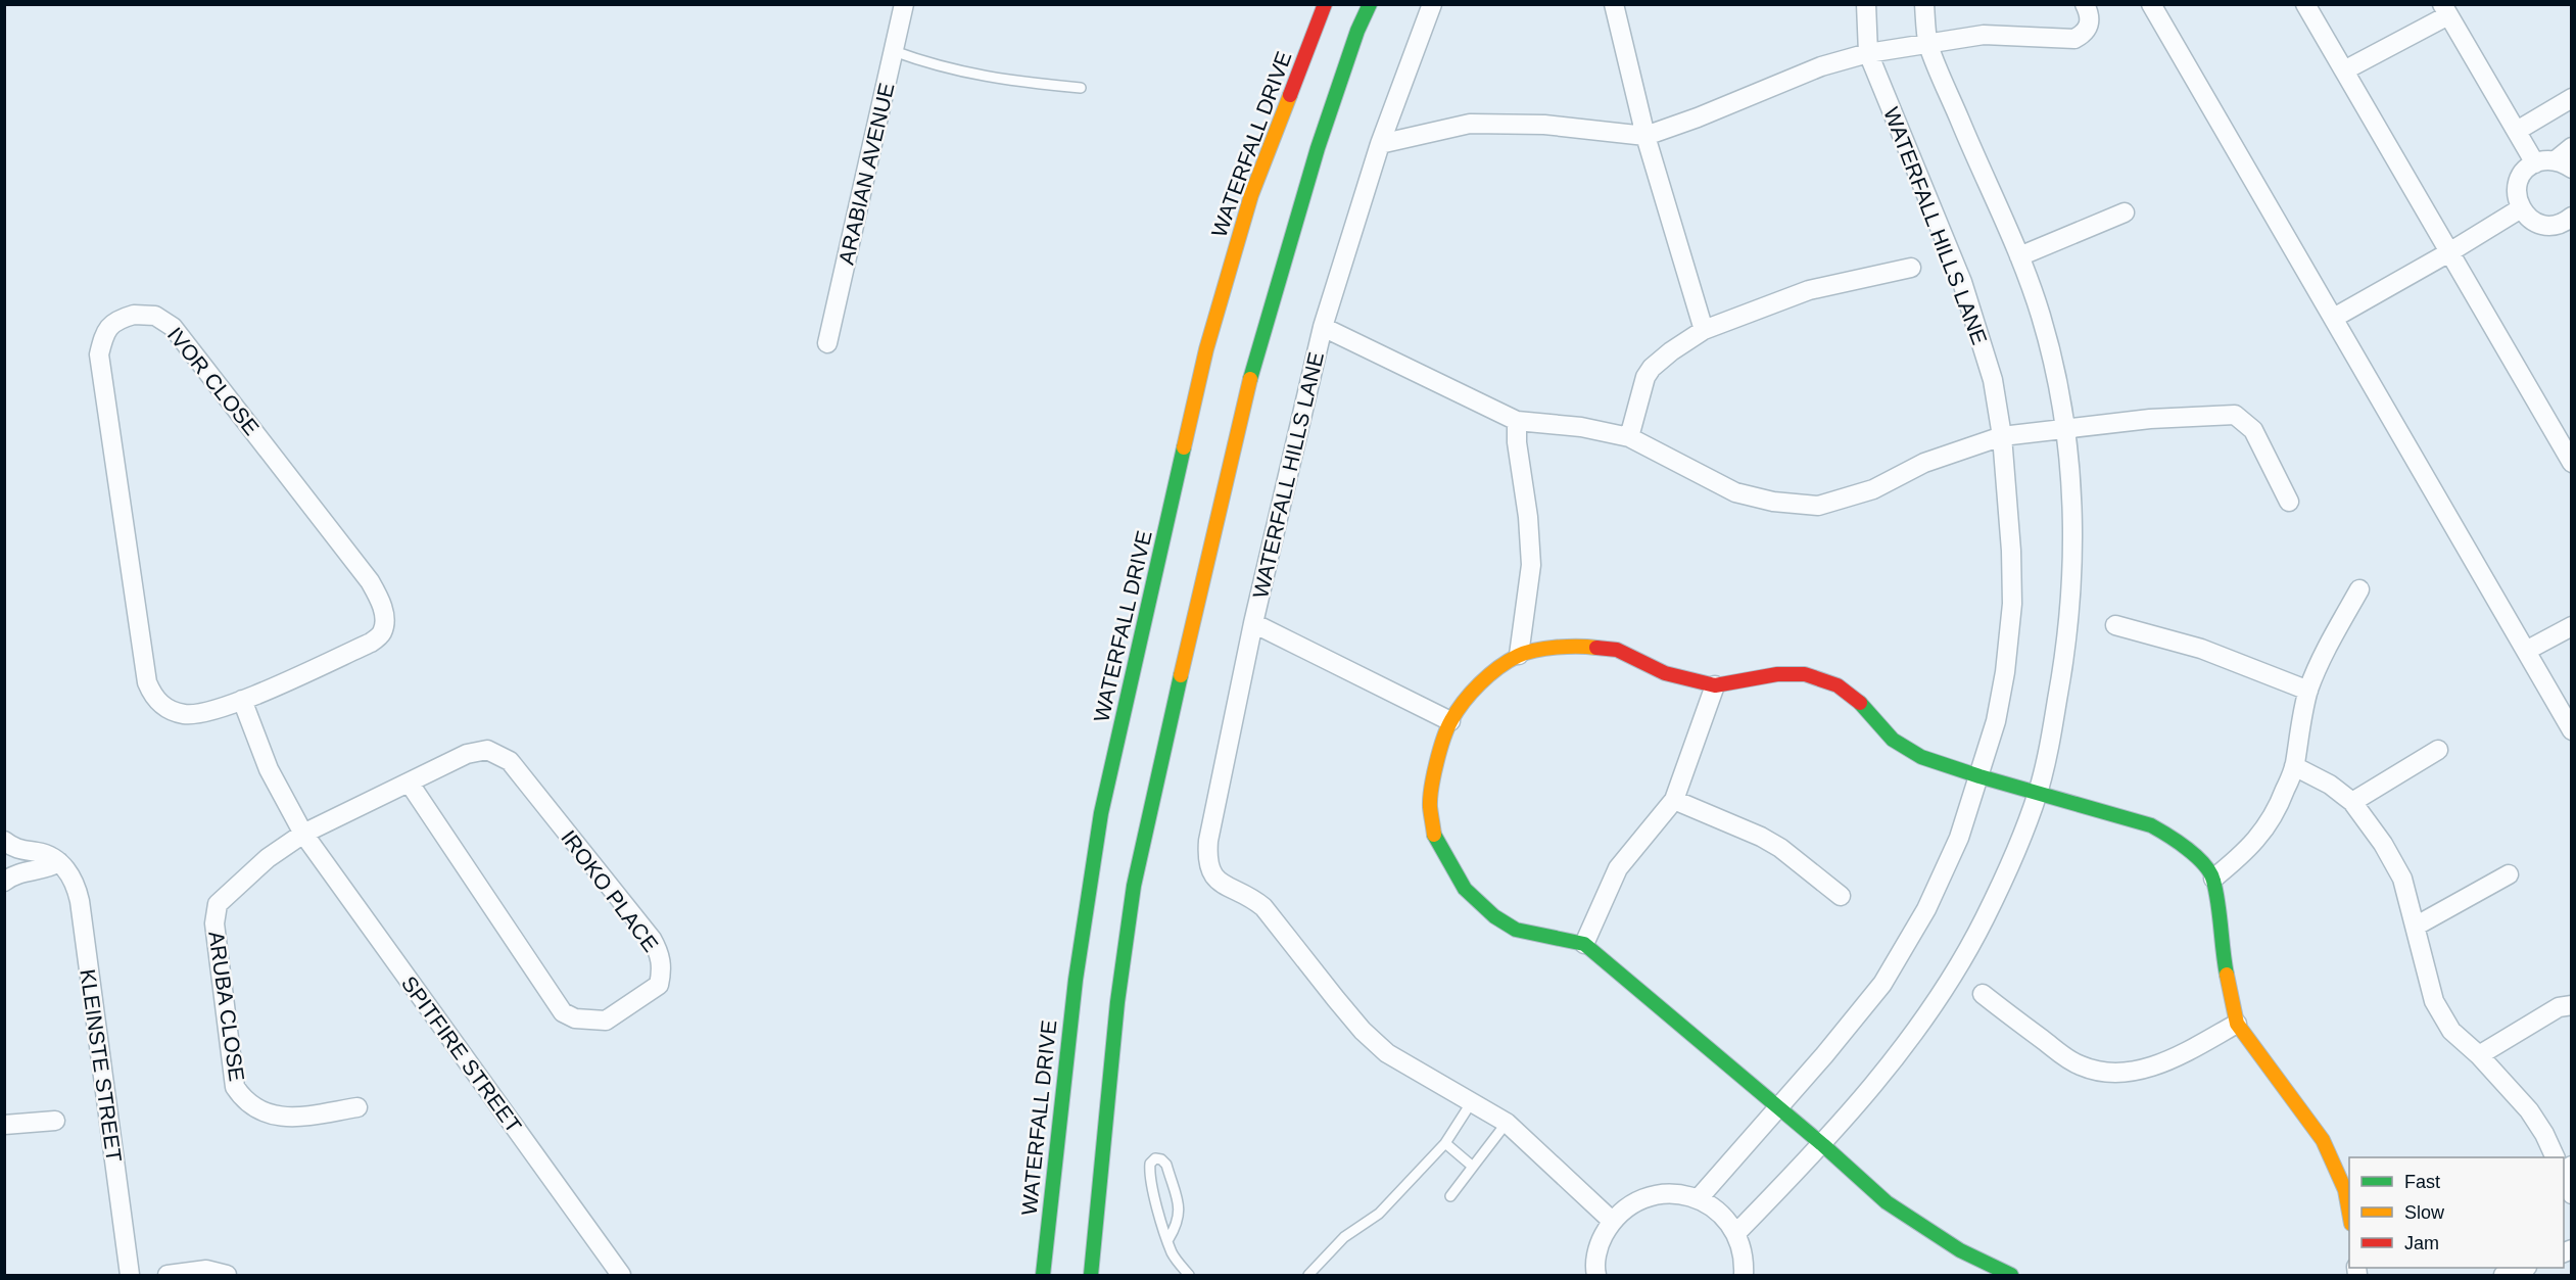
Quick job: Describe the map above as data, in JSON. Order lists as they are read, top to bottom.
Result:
{
  "streets": {
    "main road": ["WATERFALL DRIVE"],
    "street": [
      "ARABIAN AVENUE",
      "WATERFALL HILLS LANE",
      "IVOR CLOSE",
      "IROKO PLACE",
      "ARUBA CLOSE",
      "SPITFIRE STREET",
      "KLEINSTE STREET"
    ]
  },
  "crossings": [
    ["IROKO PLACE", "ARUBA CLOSE"],
    ["IROKO PLACE", "SPITFIRE STREET"],
    ["ARUBA CLOSE", "SPITFIRE STREET"]
  ],
  "legend": ["Fast", "Slow", "Jam"]
}
